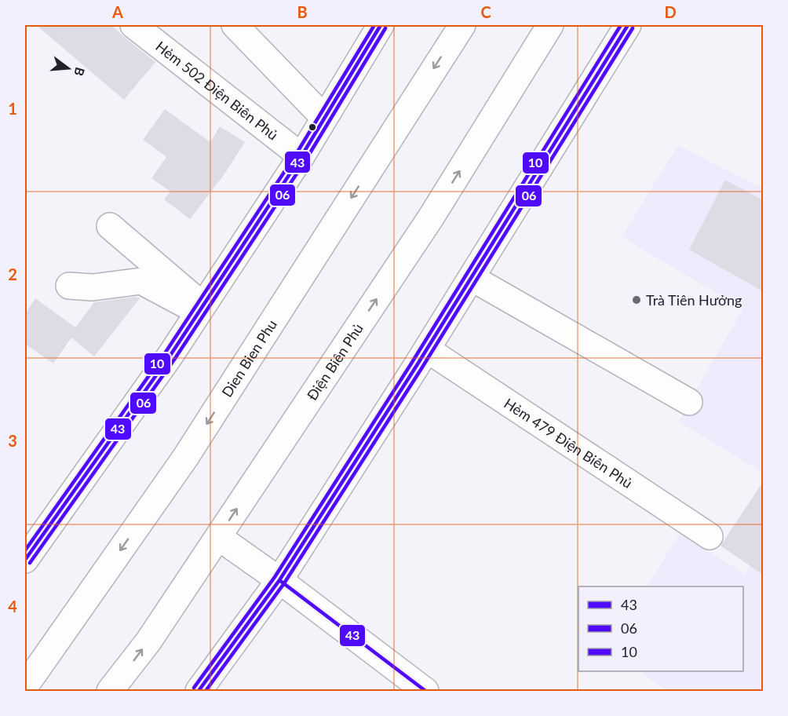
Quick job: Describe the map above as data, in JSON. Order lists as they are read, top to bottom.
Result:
{
  "streets": {
    "main road": [
      "Hẻm 502 Điện Biên Phủ",
      "Dien Bien Phu",
      "Điện Biên Phủ",
      "Hẻm 479 Điện Biên Phủ"
    ]
  },
  "places": ["Trà Tiên Hưởng"],
  "lines": ["transit line 43", "transit line 10", "transit line 06"],
  "legend": ["43", "06", "10"],
  "north": "right",
  "grid": {
    "columns": [
      "A",
      "B",
      "C",
      "D"
    ],
    "rows": [
      "1",
      "2",
      "3",
      "4"
    ]
  }
}
